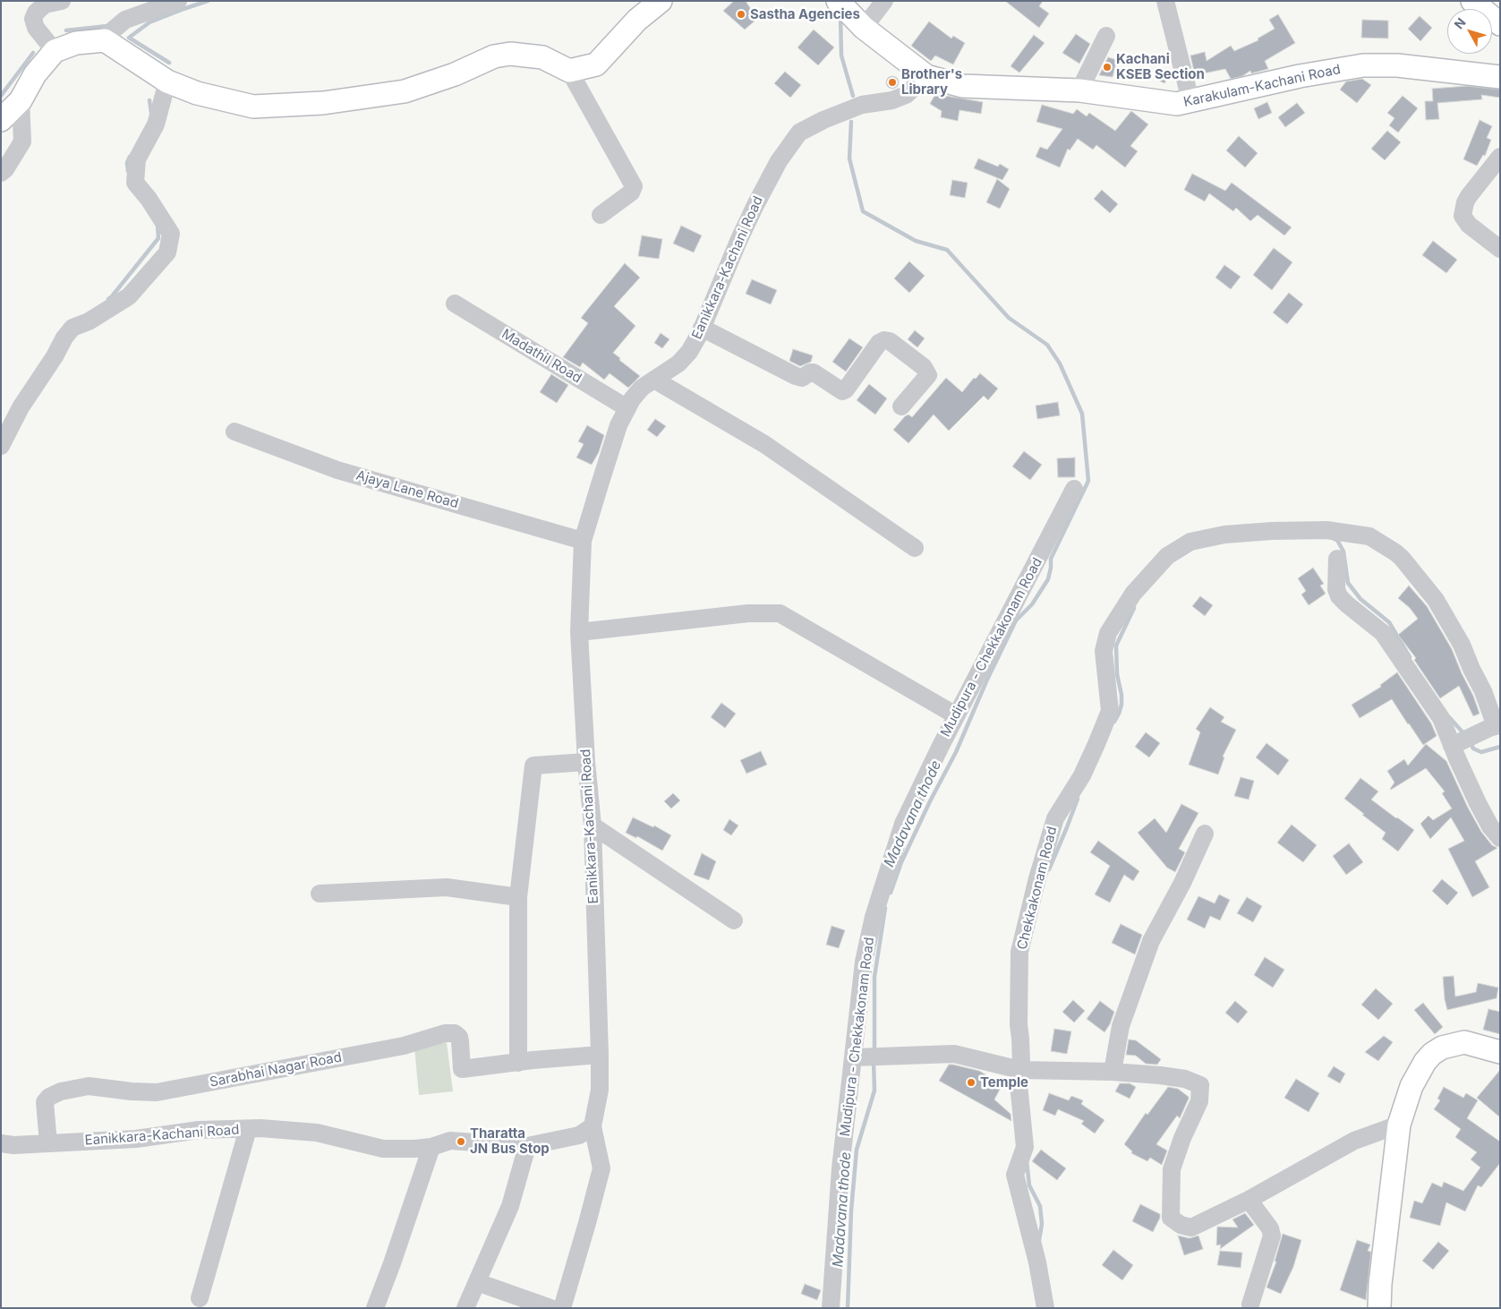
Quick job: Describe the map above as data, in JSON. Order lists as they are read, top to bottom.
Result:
{
  "streets": {
    "main road": ["Karakulam-Kachani Road"],
    "street": [
      "Eanikkara-Kachani Road",
      "Madathil Road",
      "Ajaya Lane Road",
      "Mudipura - Chekkakonam Road",
      "Chekkakonam Road",
      "Sarabhai Nagar Road"
    ]
  },
  "crossings": [
    ["Karakulam-Kachani Road", "Eanikkara-Kachani Road"],
    ["Eanikkara-Kachani Road", "Madathil Road"],
    ["Eanikkara-Kachani Road", "Ajaya Lane Road"],
    ["Eanikkara-Kachani Road", "Sarabhai Nagar Road"]
  ],
  "water": ["Madavana thode"],
  "places": [
    "Sastha Agencies",
    "Kachani KSEB Section",
    "Brother's Library",
    "Temple",
    "Tharatta JN Bus Stop"
  ],
  "north": "top left"
}
